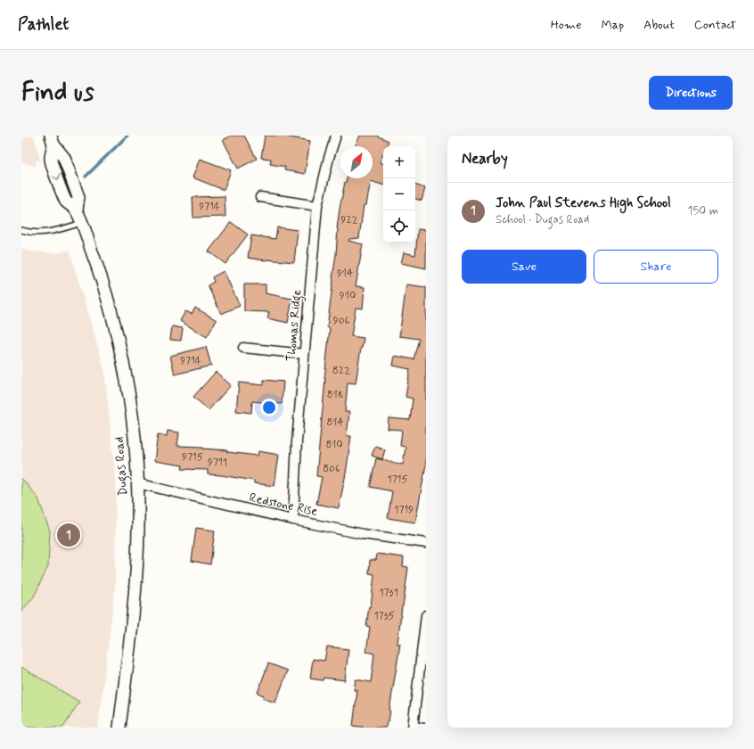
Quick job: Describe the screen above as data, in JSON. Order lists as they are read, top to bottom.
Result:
{
  "streets": {
    "street": ["Thomas Ridge", "Dugas Road", "Redstone Rise"]
  },
  "crossings": [
    ["Thomas Ridge", "Redstone Rise"],
    ["Dugas Road", "Redstone Rise"]
  ],
  "house_numbers": [
    "9714",
    "922",
    "914",
    "910",
    "906",
    "9714",
    "822",
    "818",
    "814",
    "810",
    "9715",
    "9711",
    "806",
    "1715",
    "1719",
    "1731",
    "1735"
  ],
  "north": "top right",
  "page": {
    "header": "Pathlet",
    "nav": [
      "Home",
      "Map",
      "About",
      "Contact"
    ],
    "buttons": [
      "Directions",
      ["Save", "Share"]
    ],
    "title": "Find us",
    "heading": "Nearby",
    "map_buttons": ["+", "−"],
    "list": [
      {
        "mark": "1",
        "name": "John Paul Stevens High School",
        "note": "School · Dugas Road",
        "value": "150 m"
      }
    ],
    "pins": "1"
  }
}
